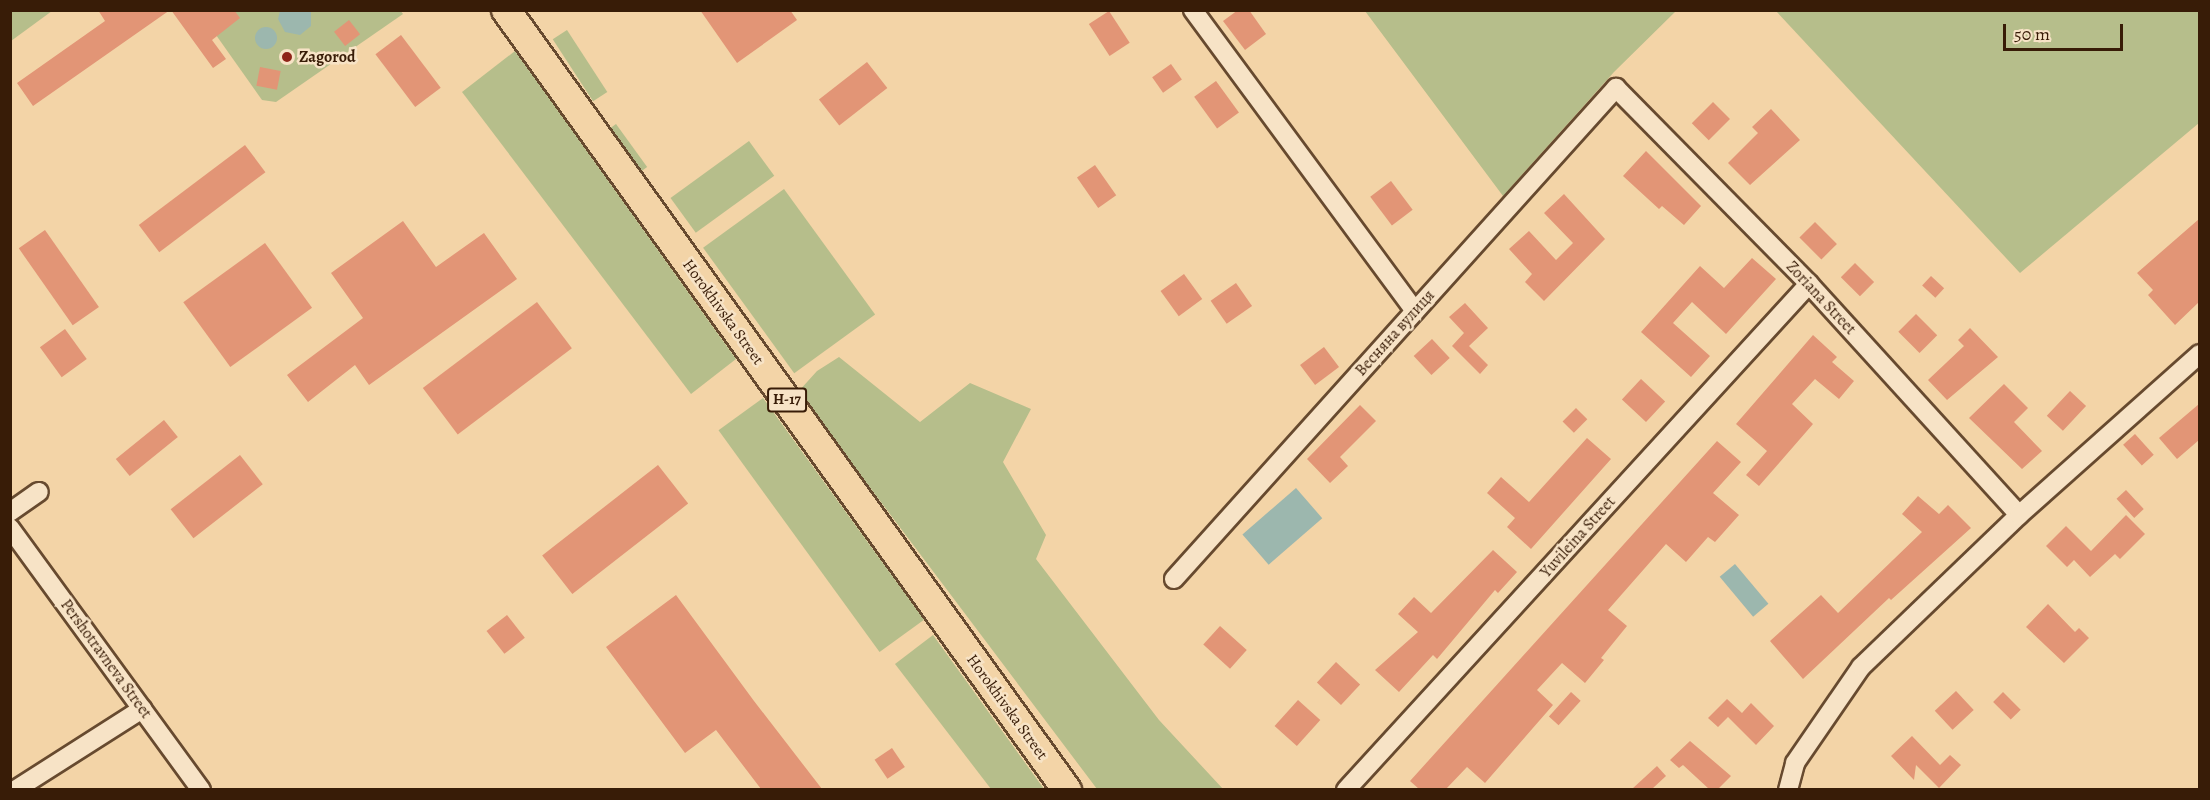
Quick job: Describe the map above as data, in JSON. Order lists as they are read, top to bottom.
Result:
{
  "streets": {
    "main road": ["Horokhivska Street", "Н-17"],
    "street": [
      "Zoriana Street",
      "Весняна вулиця",
      "Yuvileina Street",
      "Pershotravneva Street"
    ]
  },
  "crossings": [
    ["Zoriana Street", "Весняна вулиця"],
    ["Zoriana Street", "Yuvileina Street"]
  ],
  "places": ["Zagorod"],
  "scale_bar": "50 m"
}
